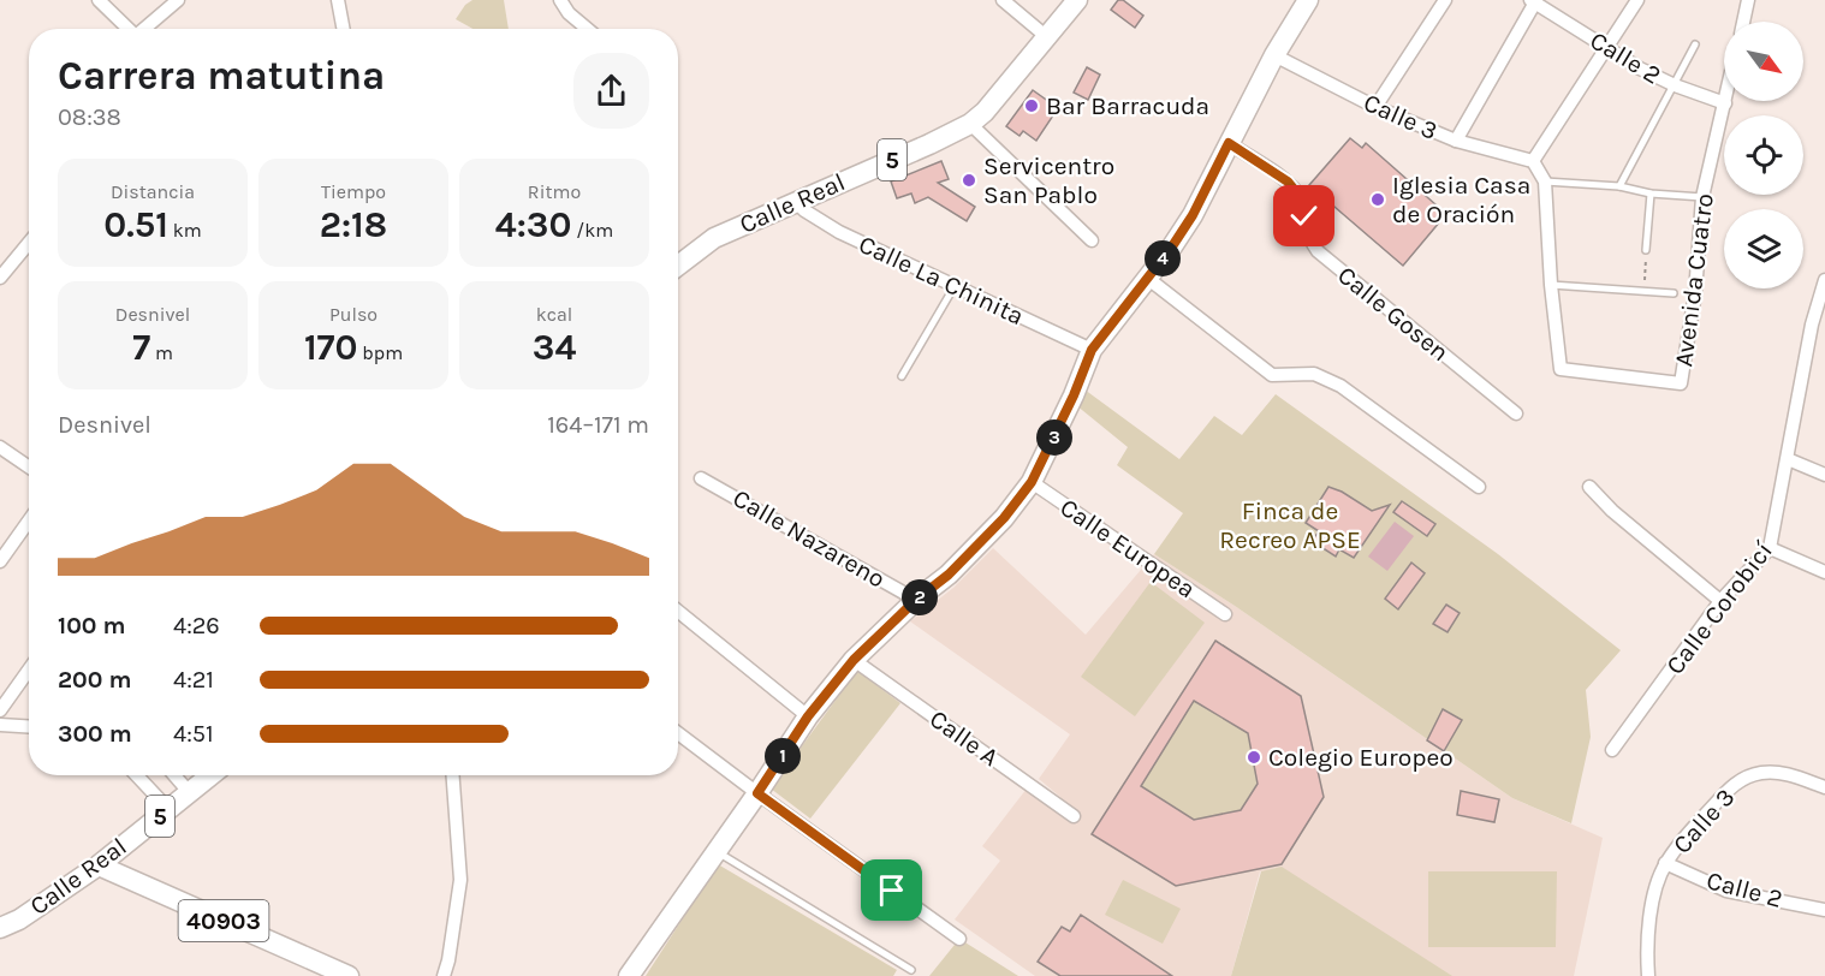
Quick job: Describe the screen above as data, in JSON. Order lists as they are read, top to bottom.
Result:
{
  "streets": {
    "main road": ["5", "Calle Real", "40903"],
    "street": [
      "Calle 2",
      "Calle 3",
      "Calle La Chinita",
      "Avenida Cuatro",
      "Calle Gosen",
      "Calle Nazareno",
      "Calle Europea",
      "Calle Corobicí",
      "Calle A"
    ]
  },
  "crossings": [
    ["Calle 2", "Calle 3"],
    ["Calle 2", "Avenida Cuatro"],
    ["Calle Real", "Calle La Chinita"],
    ["Calle Real", "40903"]
  ],
  "parks": ["Finca de Recreo APSE"],
  "places": [
    "Bar Barracuda",
    "Servicentro San Pablo",
    "Iglesia Casa de Oración",
    "Colegio Europeo"
  ],
  "north": "bottom right",
  "page": {
    "heading": ["Carrera matutina", "08:38"],
    "stats": [
      ["Distancia", "0.51 km"],
      ["Tiempo", "2:18"],
      ["Ritmo", "4:30 /km"],
      ["Desnivel", "7 m"],
      ["Pulso", "170 bpm"],
      ["kcal", "34"]
    ],
    "pins": [
      "4",
      "3",
      "2",
      "1"
    ],
    "chart": ["Desnivel", "164–171 m"],
    "list": [
      {
        "name": "100 m",
        "note": "4:26"
      },
      {
        "name": "200 m",
        "note": "4:21"
      },
      {
        "name": "300 m",
        "note": "4:51"
      }
    ]
  }
}
